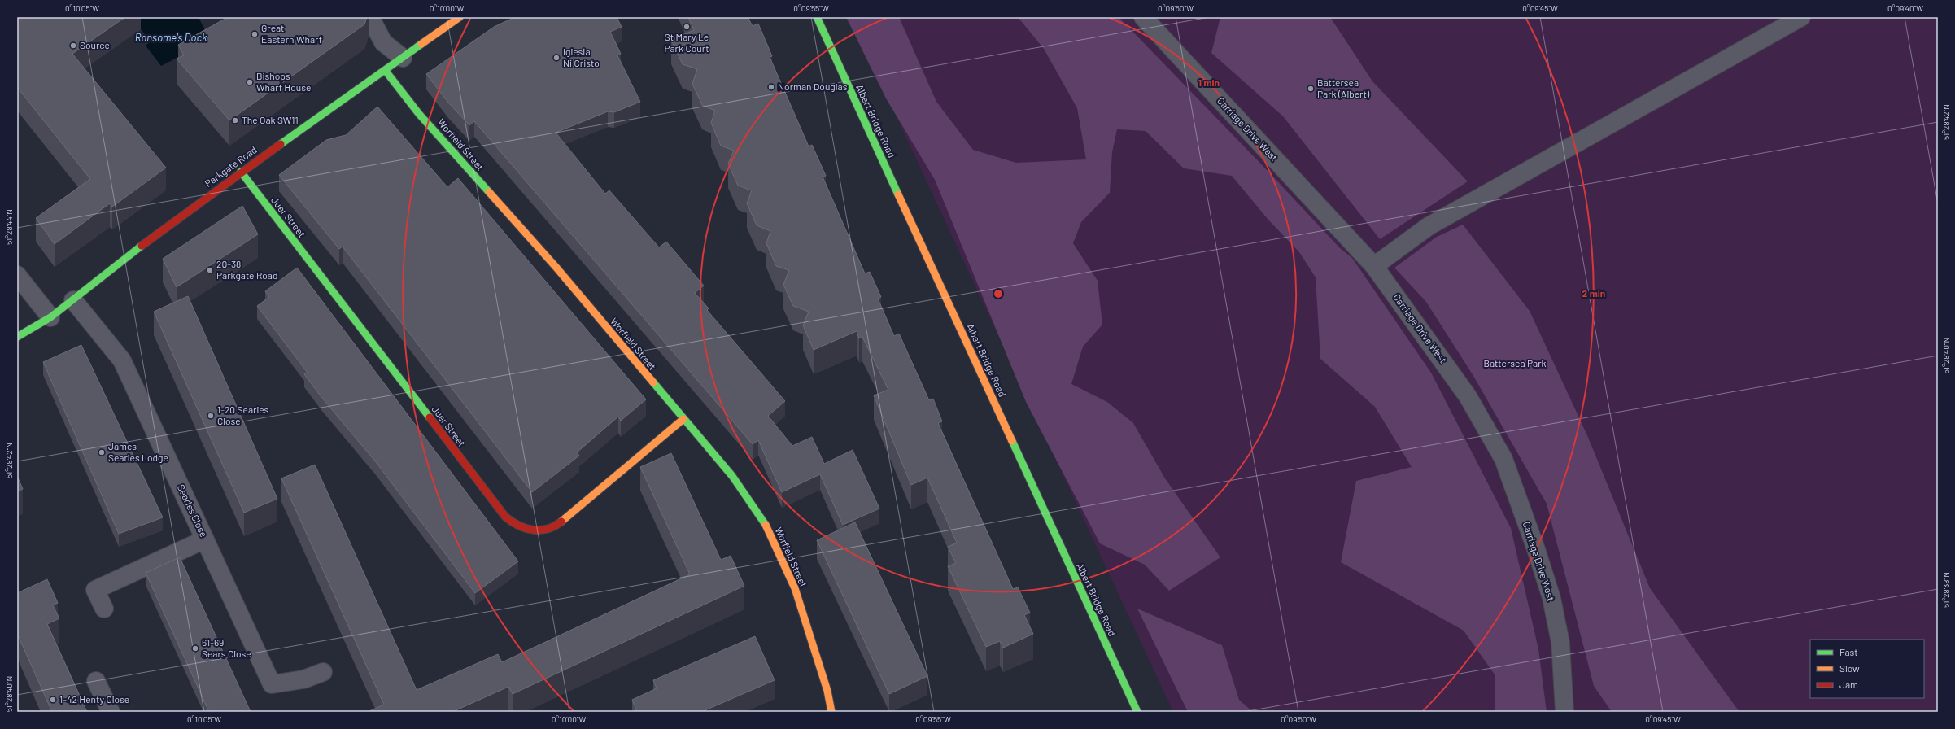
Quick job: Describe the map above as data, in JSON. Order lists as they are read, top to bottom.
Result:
{
  "streets": {
    "street": [
      "Albert Bridge Road",
      "Carriage Drive West",
      "Worfield Street",
      "Parkgate Road",
      "Juer Street",
      "Searles Close"
    ]
  },
  "crossings": [
    ["Worfield Street", "Parkgate Road"],
    ["Worfield Street", "Juer Street"],
    ["Parkgate Road", "Juer Street"],
    ["Parkgate Road", "Searles Close"]
  ],
  "water": ["Ransome's Dock"],
  "parks": ["Battersea Park"],
  "places": [
    "St Mary Le Park Court",
    "Great Eastern Wharf",
    "Source",
    "Iglesia Ni Cristo",
    "Bishops Wharf House",
    "Norman Douglas",
    "Battersea Park (Albert)",
    "The Oak SW11",
    "20-38 Parkgate Road",
    "1-20 Searles Close",
    "James Searles Lodge",
    "61-69 Sears Close",
    "1-42 Henty Close"
  ],
  "legend": ["Fast", "Slow", "Jam"],
  "coordinates": [
    "0°10'05\"W",
    "0°10'00\"W",
    "0°09'55\"W",
    "0°09'50\"W",
    "0°09'45\"W",
    "0°09'40\"W",
    "51°28'42\"N",
    "51°28'44\"N",
    "51°28'40\"N",
    "51°28'38\"N"
  ],
  "rings": ["1 min", "2 min"]
}
